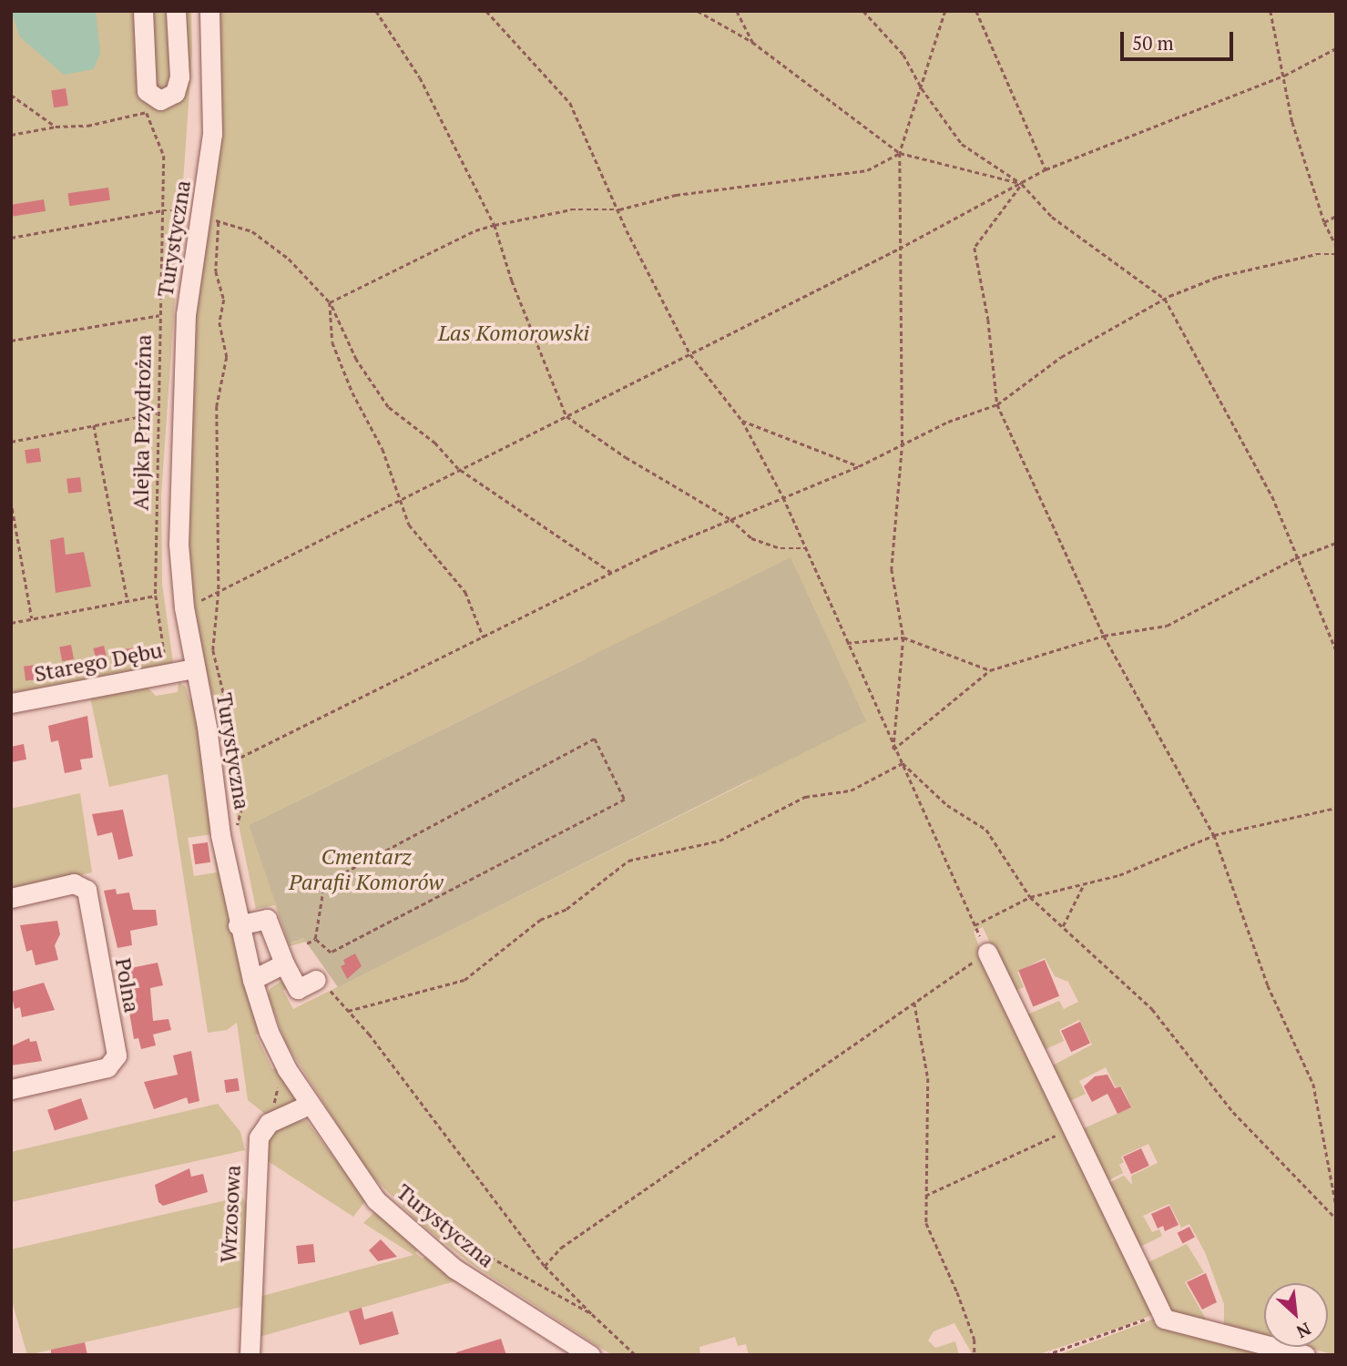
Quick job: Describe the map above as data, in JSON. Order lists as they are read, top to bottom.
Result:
{
  "streets": {
    "street": [
      "Turystyczna",
      "Starego Dębu",
      "Polna",
      "Wrzosowa"
    ],
    "path": ["Alejka Przydrożna"]
  },
  "crossings": [
    ["Turystyczna", "Starego Dębu"]
  ],
  "parks": ["Las Komorowski", "Cmentarz Parafii Komorów"],
  "scale_bar": "50 m",
  "north": "bottom right"
}
